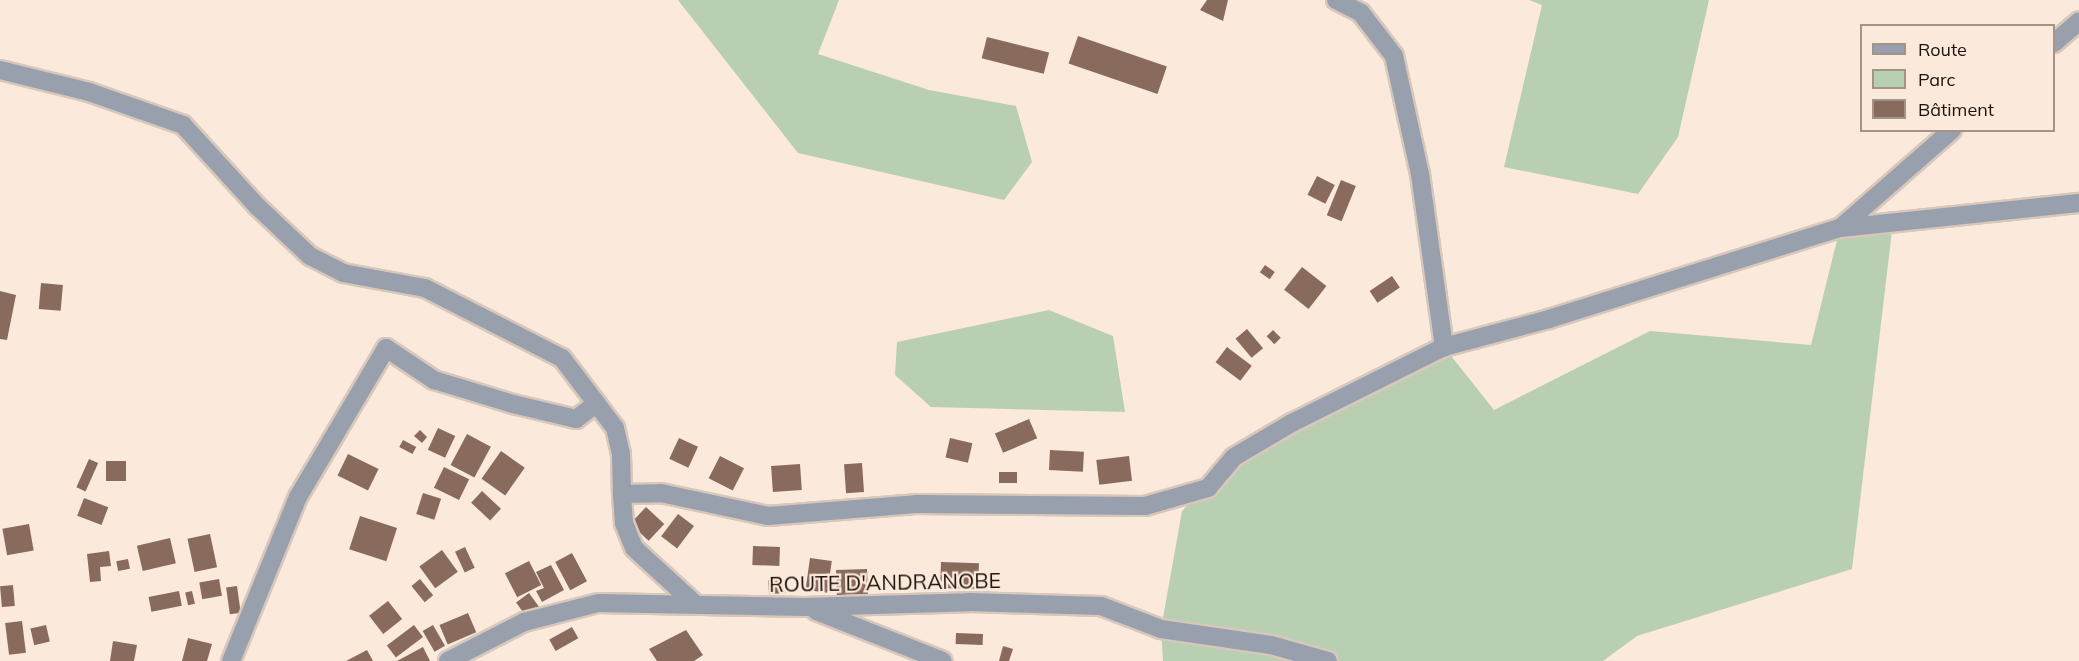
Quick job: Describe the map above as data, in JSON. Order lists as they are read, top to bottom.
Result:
{
  "streets": {
    "street": ["ROUTE D'ANDRANOBE"]
  },
  "legend": ["Route", "Parc", "Bâtiment"]
}
